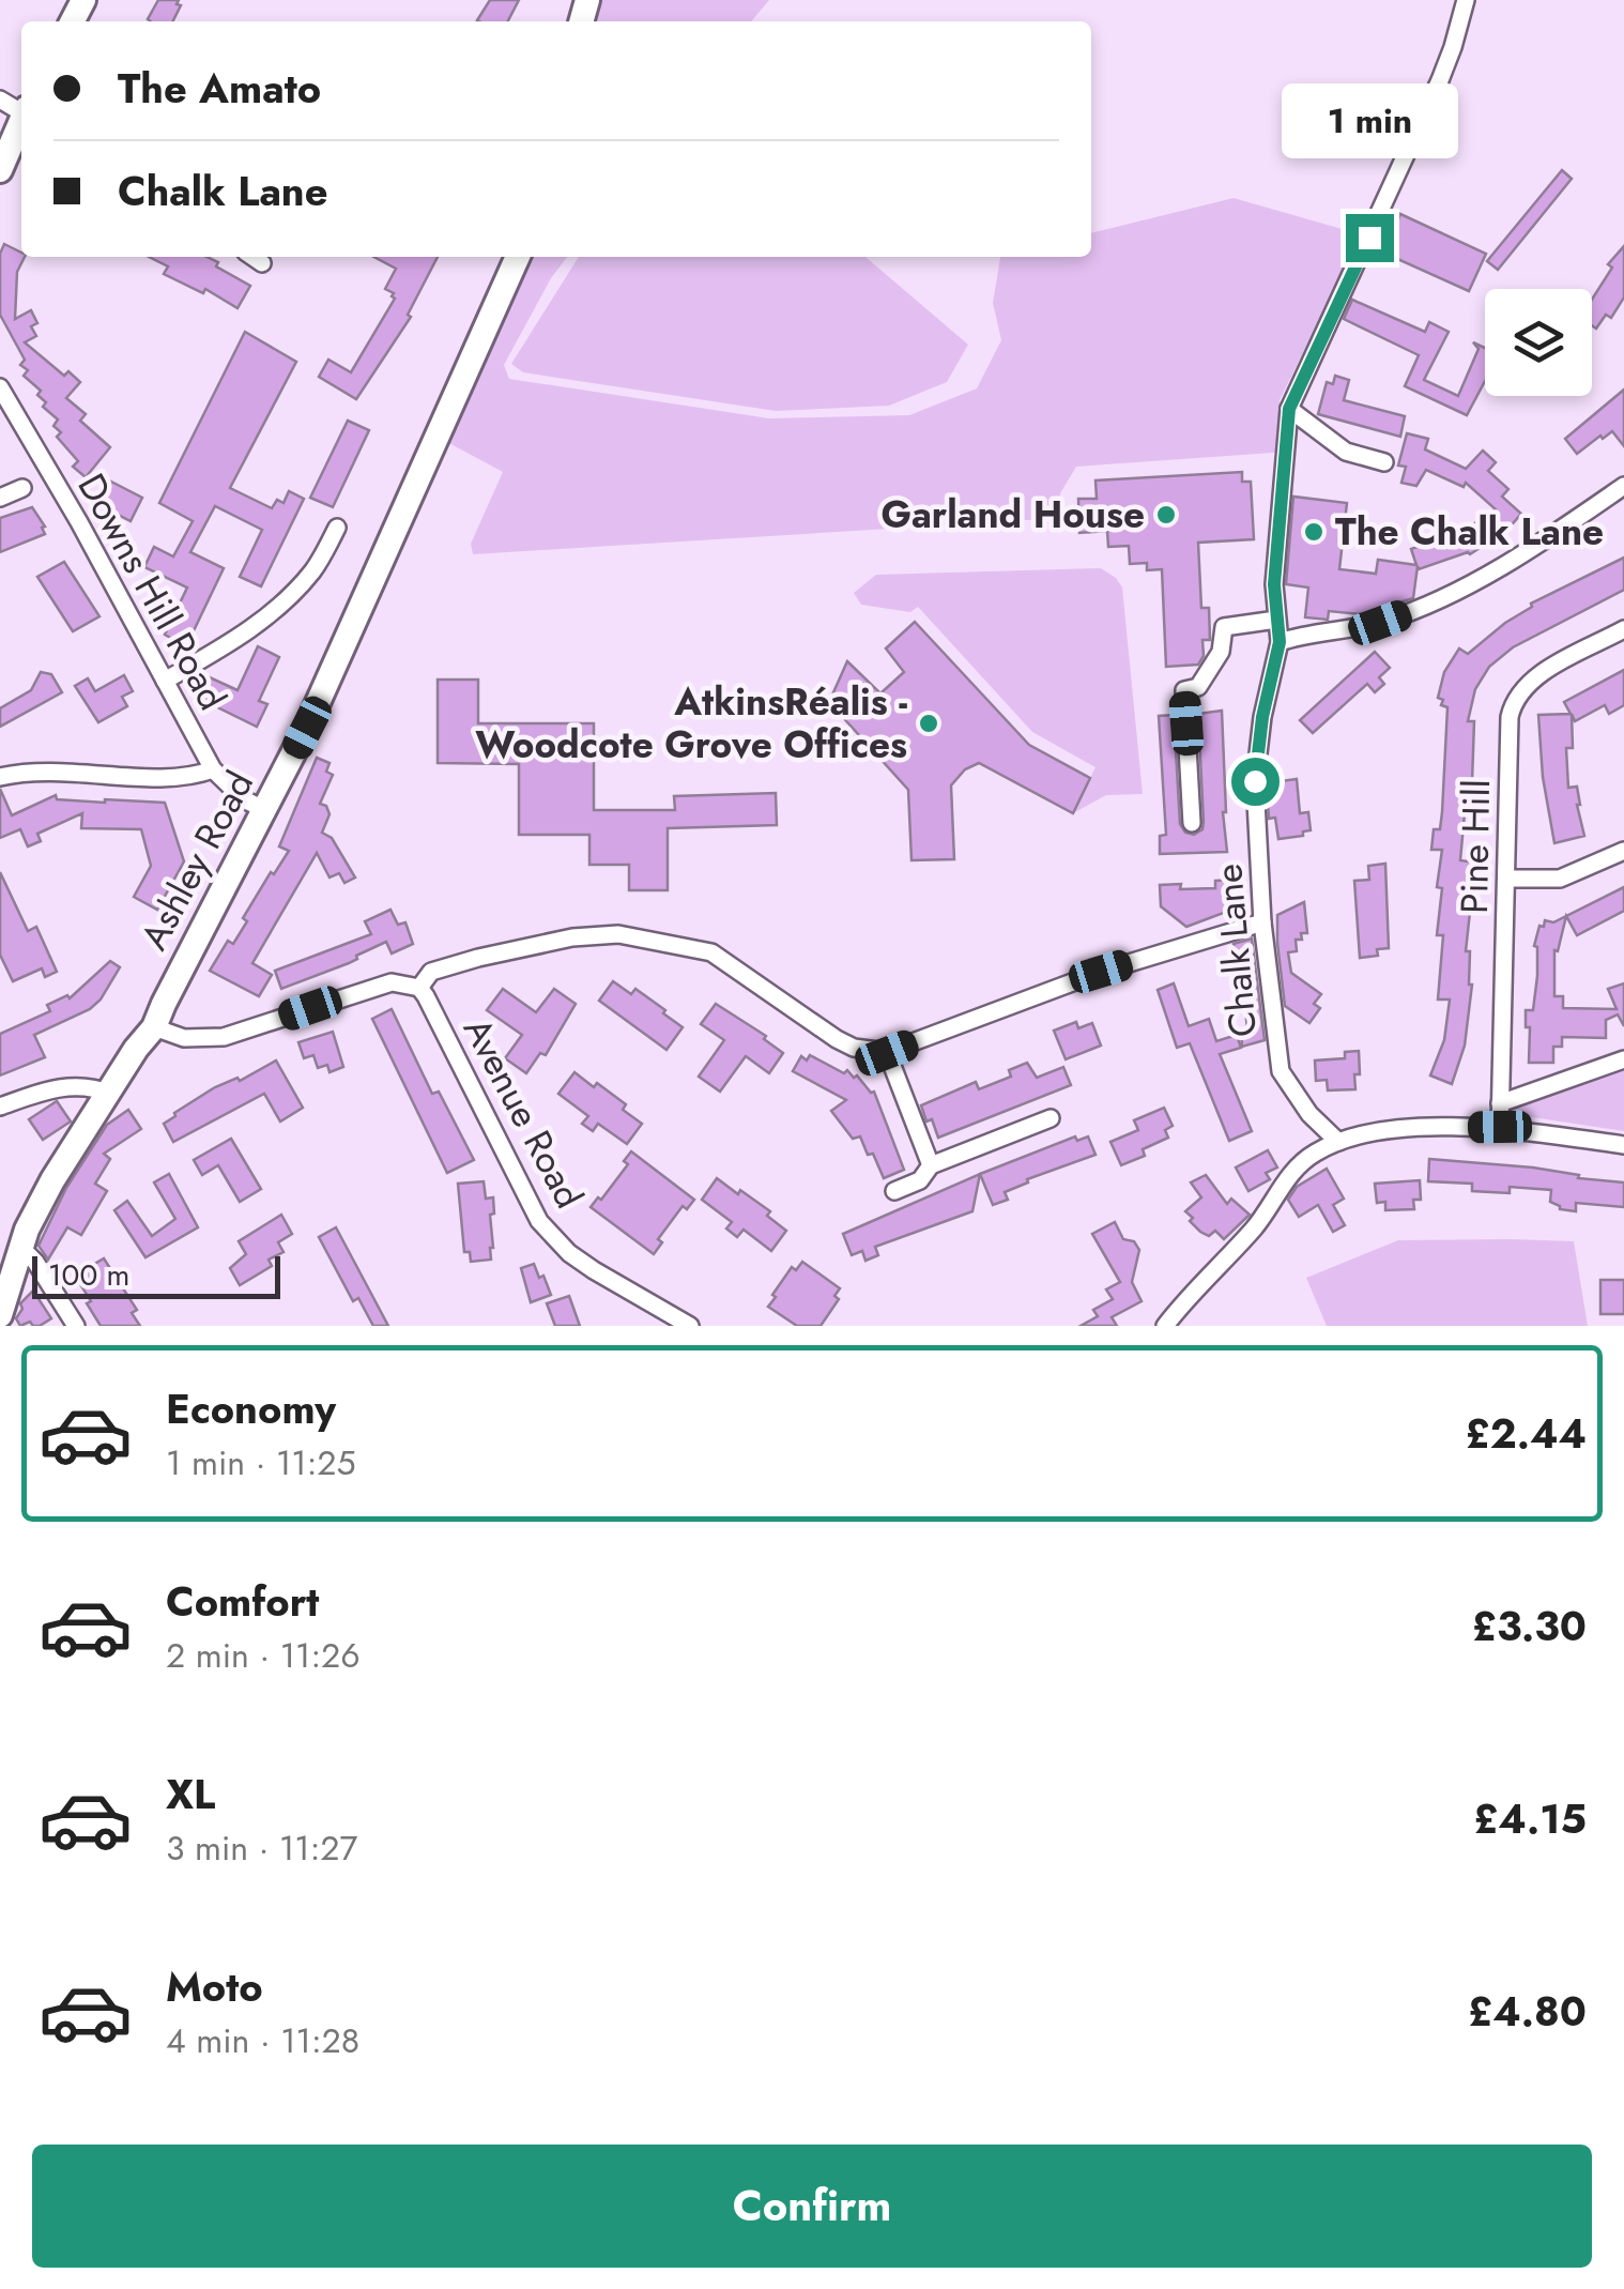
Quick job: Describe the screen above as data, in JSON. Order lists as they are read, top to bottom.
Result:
{
  "streets": {
    "main road": ["Ashley Road"],
    "street": [
      "Downs Hill Road",
      "Pine Hill",
      "Chalk Lane",
      "Avenue Road"
    ]
  },
  "crossings": [
    ["Downs Hill Road", "Ashley Road"]
  ],
  "places": ["Garland House", "The Chalk Lane", "AtkinsRéalis - Woodcote Grove Offices"],
  "scale_bar": "100 m",
  "page": {
    "banner": ["The Amato", "Chalk Lane"],
    "bubble": "1 min",
    "scale": "100 m",
    "list": [
      {
        "name": "Economy",
        "note": "1 min · 11:25",
        "value": "£2.44"
      },
      {
        "name": "Comfort",
        "note": "2 min · 11:26",
        "value": "£3.30"
      },
      {
        "name": "XL",
        "note": "3 min · 11:27",
        "value": "£4.15"
      },
      {
        "name": "Moto",
        "note": "4 min · 11:28",
        "value": "£4.80"
      }
    ],
    "buttons": "Confirm"
  }
}
